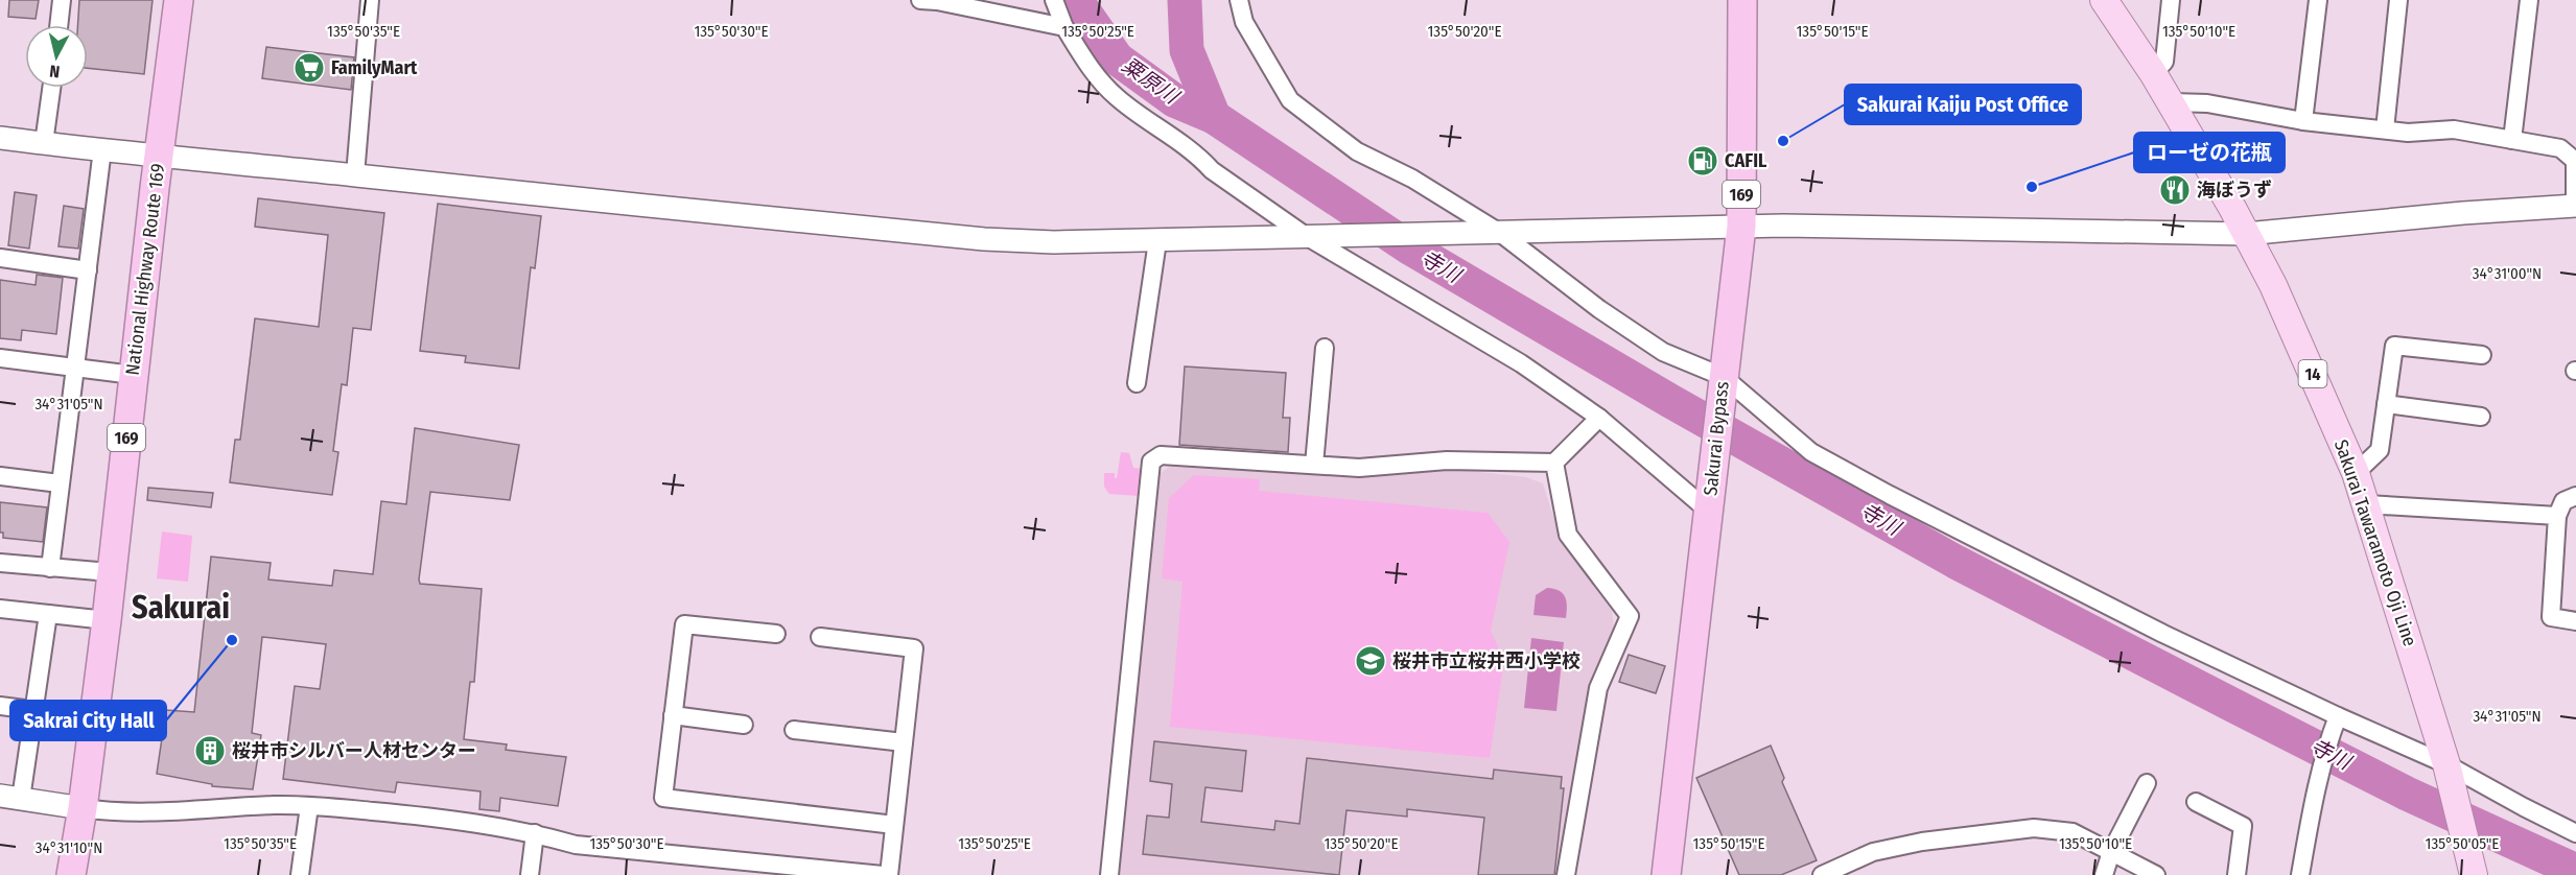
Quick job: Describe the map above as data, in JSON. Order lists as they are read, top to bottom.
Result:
{
  "streets": {
    "highway": ["169", "National Highway Route 169", "Sakurai Bypass"],
    "main road": ["14", "Sakurai Tawaramoto Oji Line"]
  },
  "districts": ["Sakurai"],
  "water": ["粟原川", "寺川"],
  "places": {
    "supermarket": ["FamilyMart"],
    "other": ["Sakurai Kaiju Post Office", "ローゼの花瓶", "Sakrai City Hall"],
    "fuel station": ["CAFIL"],
    "restaurant": ["海ぼうず"],
    "school or university": ["桜井市立桜井西小学校"],
    "building": ["桜井市シルバー人材センター"]
  },
  "north": "bottom",
  "coordinates": [
    "135°50'35\"E",
    "135°50'30\"E",
    "135°50'25\"E",
    "135°50'20\"E",
    "135°50'15\"E",
    "135°50'10\"E",
    "34°31'00\"N",
    "34°31'05\"N",
    "135°50'05\"E",
    "34°31'10\"N"
  ]
}
